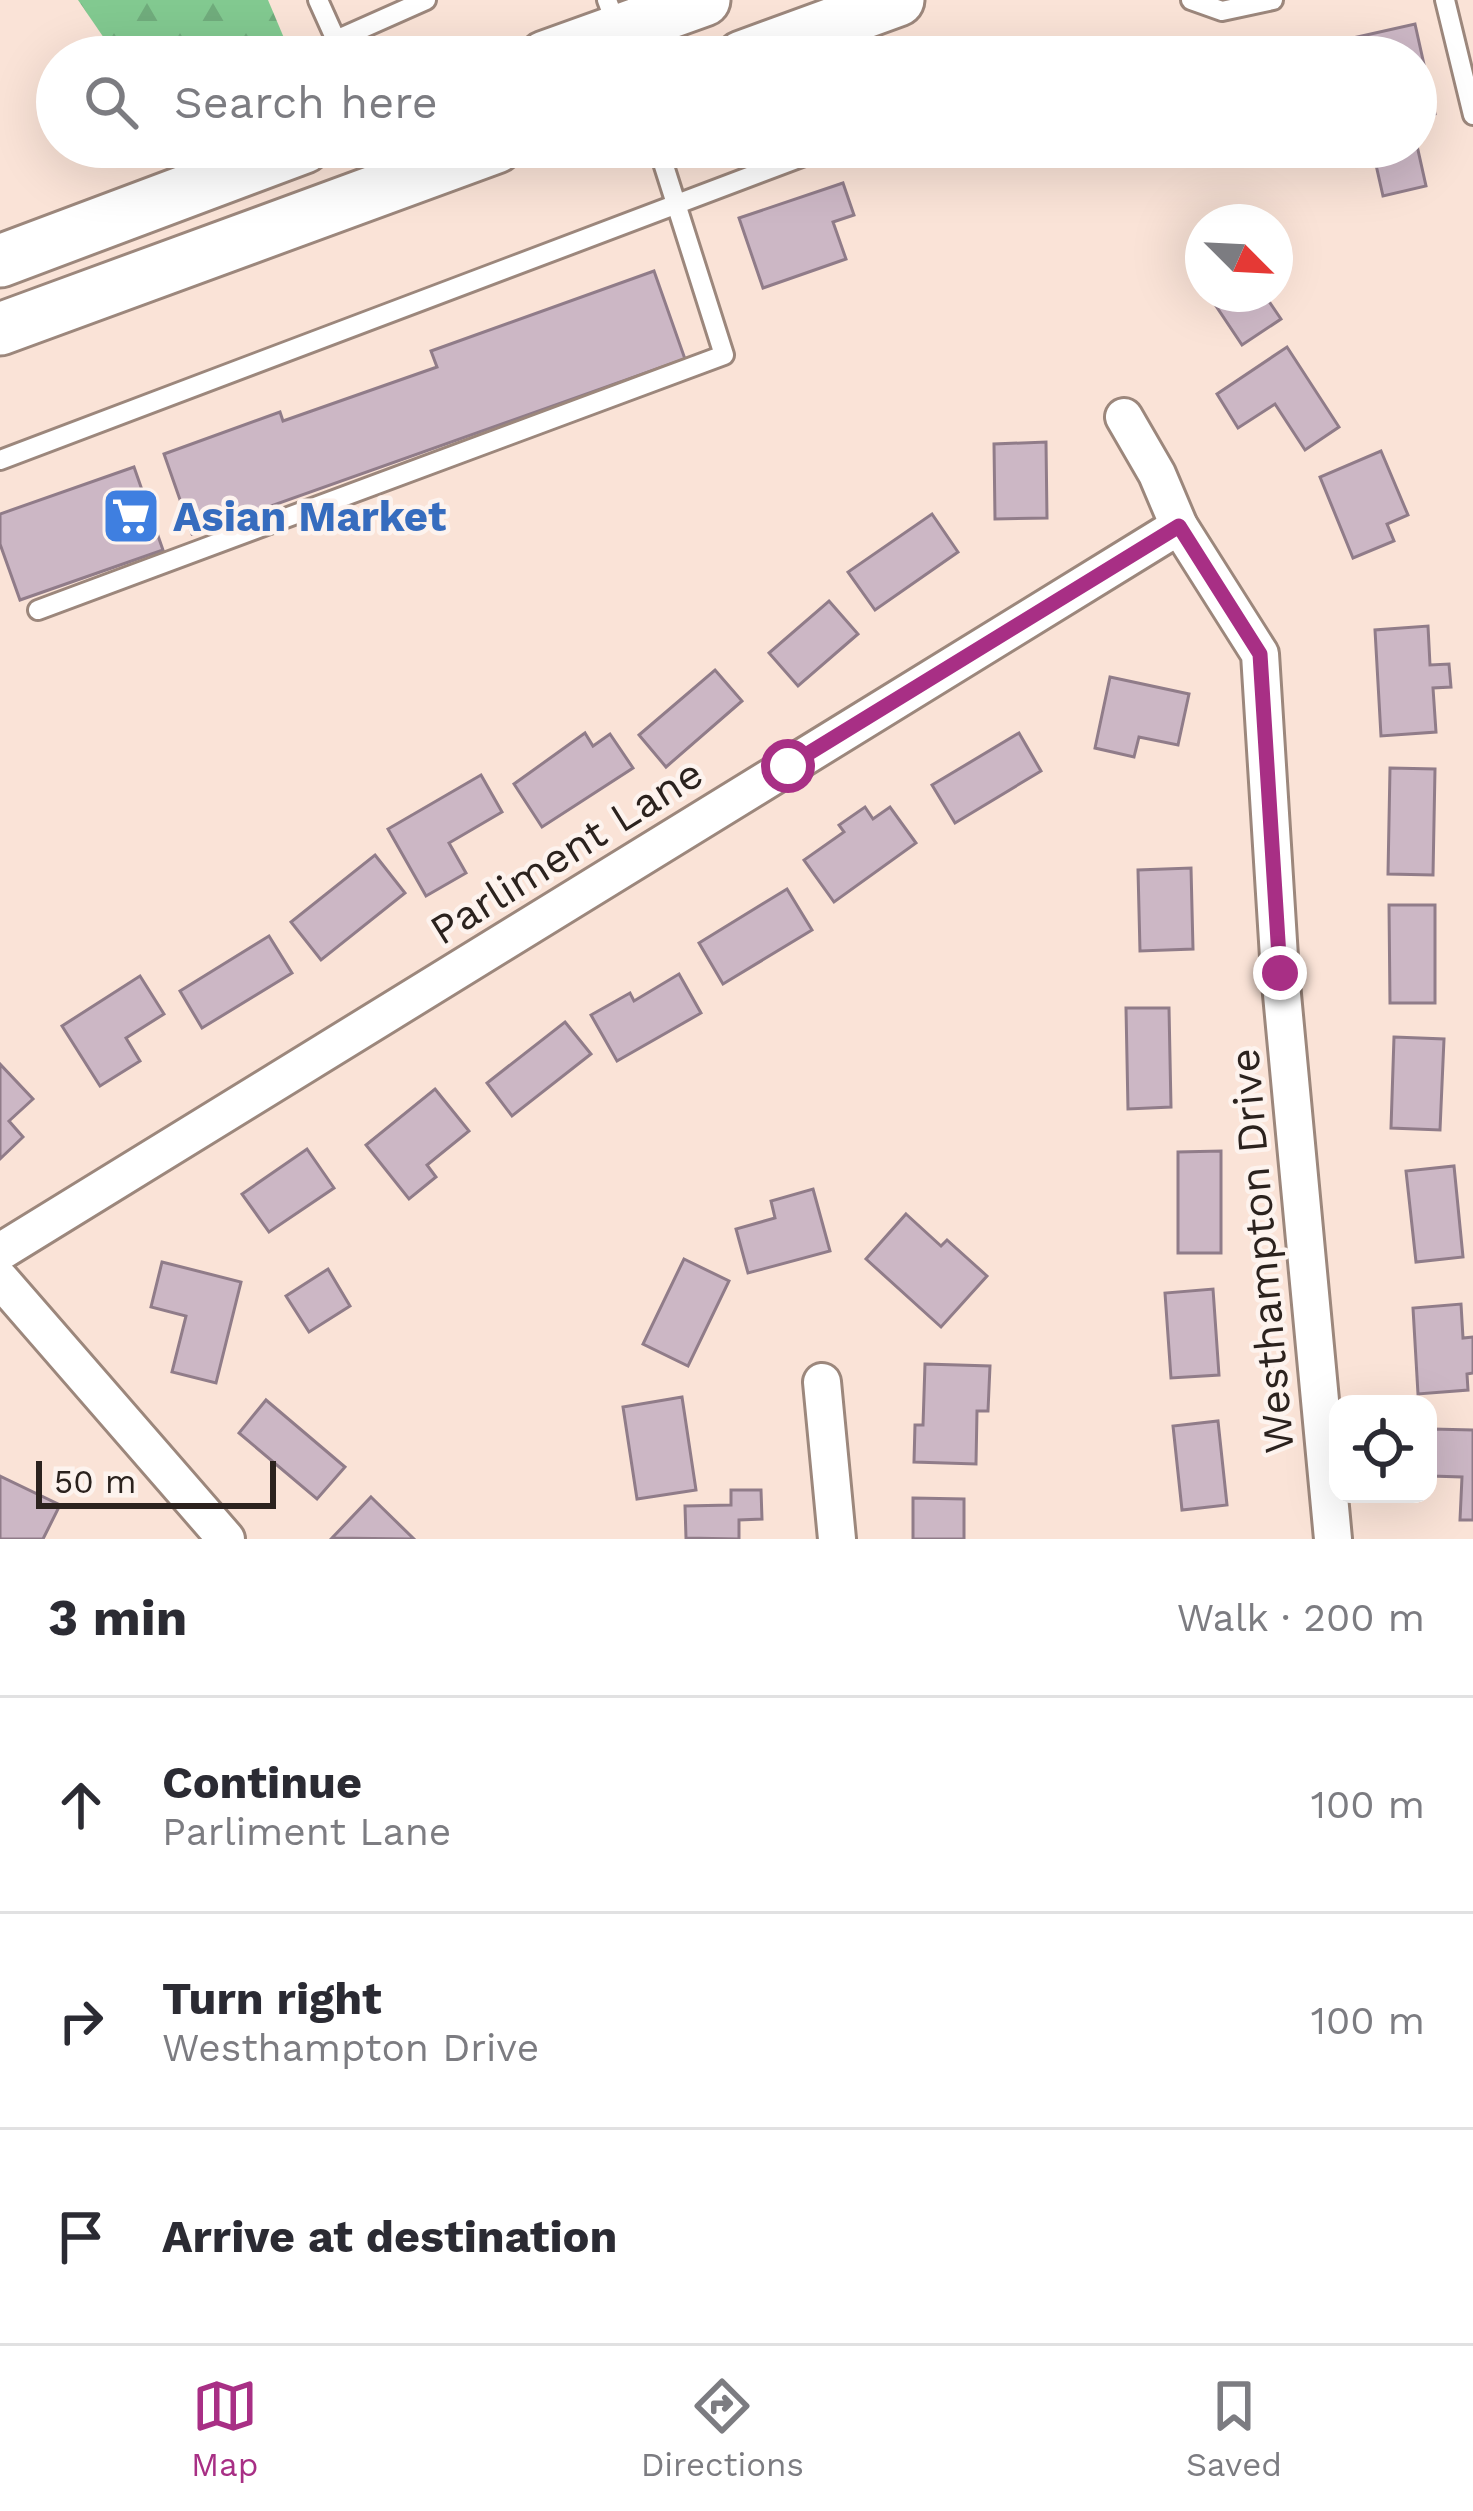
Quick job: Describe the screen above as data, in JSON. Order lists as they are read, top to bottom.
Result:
{
  "streets": {
    "street": ["Parliment Lane", "Westhampton Drive"]
  },
  "crossings": [
    ["Parliment Lane", "Westhampton Drive"]
  ],
  "places": {
    "supermarket": ["Asian Market"]
  },
  "scale_bar": "50 m",
  "north": "bottom right",
  "page": {
    "search": "Search here",
    "scale": "50 m",
    "heading": ["3 min", "Walk · 200 m"],
    "list": [
      ["Continue", "Parliment Lane", "100 m"],
      ["Turn right", "Westhampton Drive", "100 m"],
      "Arrive at destination"
    ],
    "nav": ["Map", "Directions", "Saved"]
  }
}
